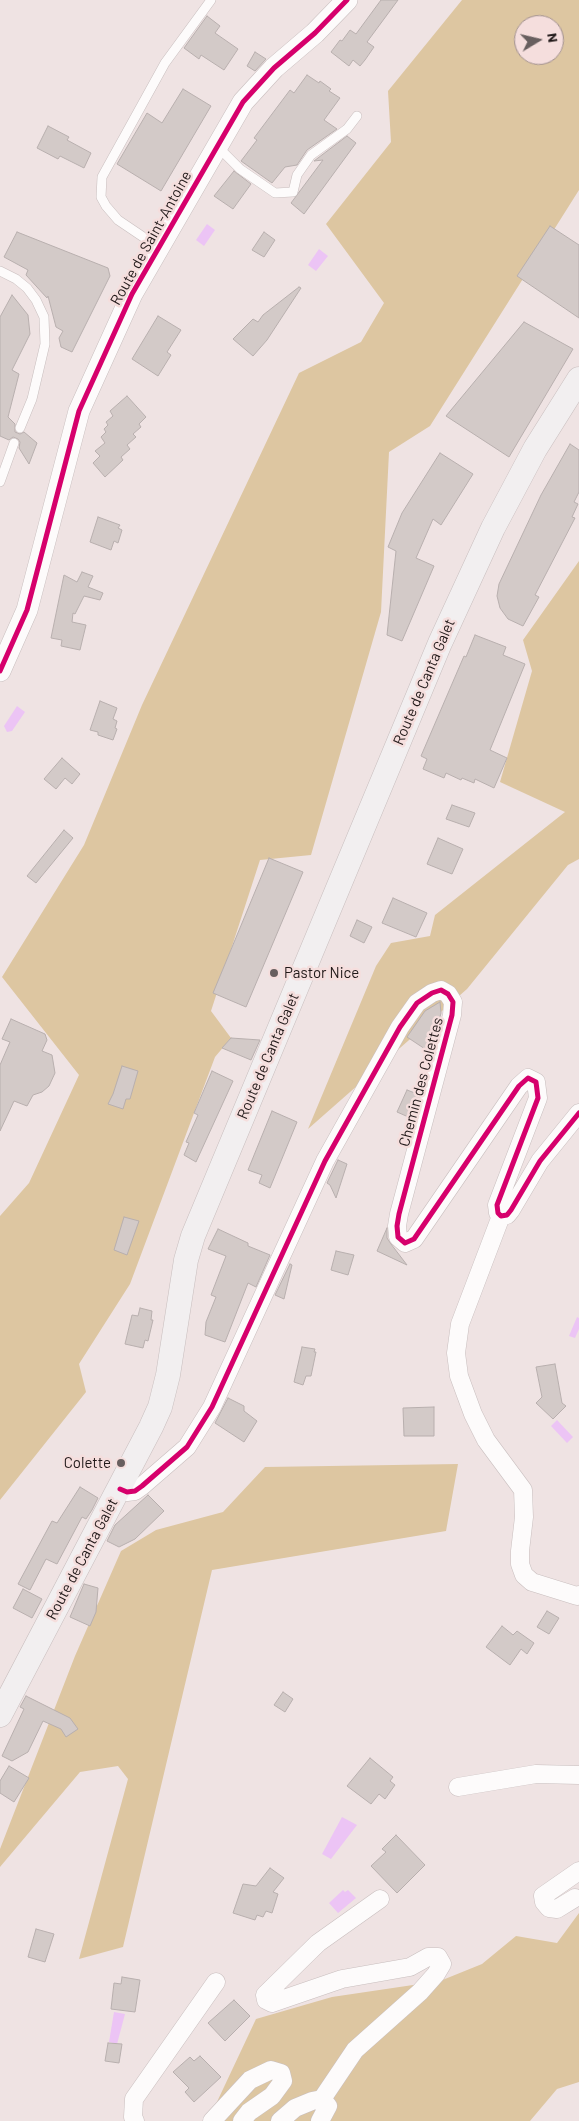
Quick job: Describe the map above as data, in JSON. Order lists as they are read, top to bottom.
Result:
{
  "streets": {
    "main road": ["Route de Canta Galet"],
    "street": ["Route de Saint-Antoine", "Chemin des Colettes"]
  },
  "crossings": [
    ["Route de Canta Galet", "Chemin des Colettes"]
  ],
  "places": ["Pastor Nice", "Colette"],
  "north": "right"
}
